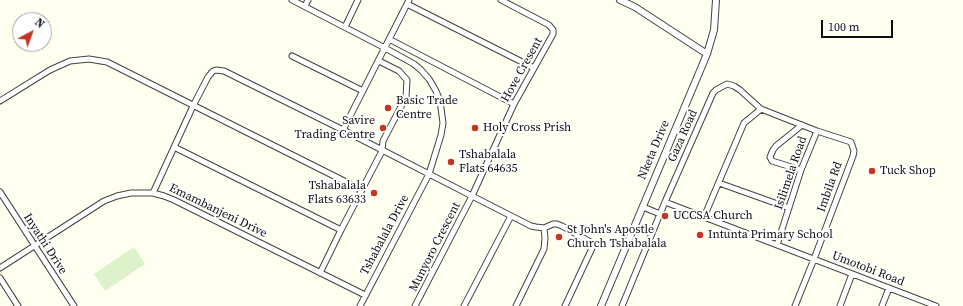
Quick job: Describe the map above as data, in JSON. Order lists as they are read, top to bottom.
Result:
{
  "streets": {
    "street": [
      "Hove Cresent",
      "Gaza Road",
      "Nketa Drive",
      "Isilimela Road",
      "Imbila Rd",
      "Emambanjeni Drive",
      "Tshabalala Drive",
      "Inyathi Drive",
      "Munyoro Crescent",
      "Umotobi Road"
    ]
  },
  "crossings": [
    ["Hove Cresent", "Munyoro Crescent"],
    ["Gaza Road", "Umotobi Road"],
    ["Isilimela Road", "Imbila Rd"],
    ["Isilimela Road", "Umotobi Road"],
    ["Imbila Rd", "Umotobi Road"],
    ["Emambanjeni Drive", "Tshabalala Drive"],
    ["Emambanjeni Drive", "Inyathi Drive"]
  ],
  "places": [
    "Basic Trade Centre",
    "Savire Trading Centre",
    "Holy Cross Prish",
    "Tshabalala Flats 64635",
    "Tuck Shop",
    "Tshabalala Flats 63633",
    "UCCSA Church",
    "Intunta Primary School",
    "St John's Apostle Church Tshabalala"
  ],
  "scale_bar": "100 m",
  "north": "top right"
}
